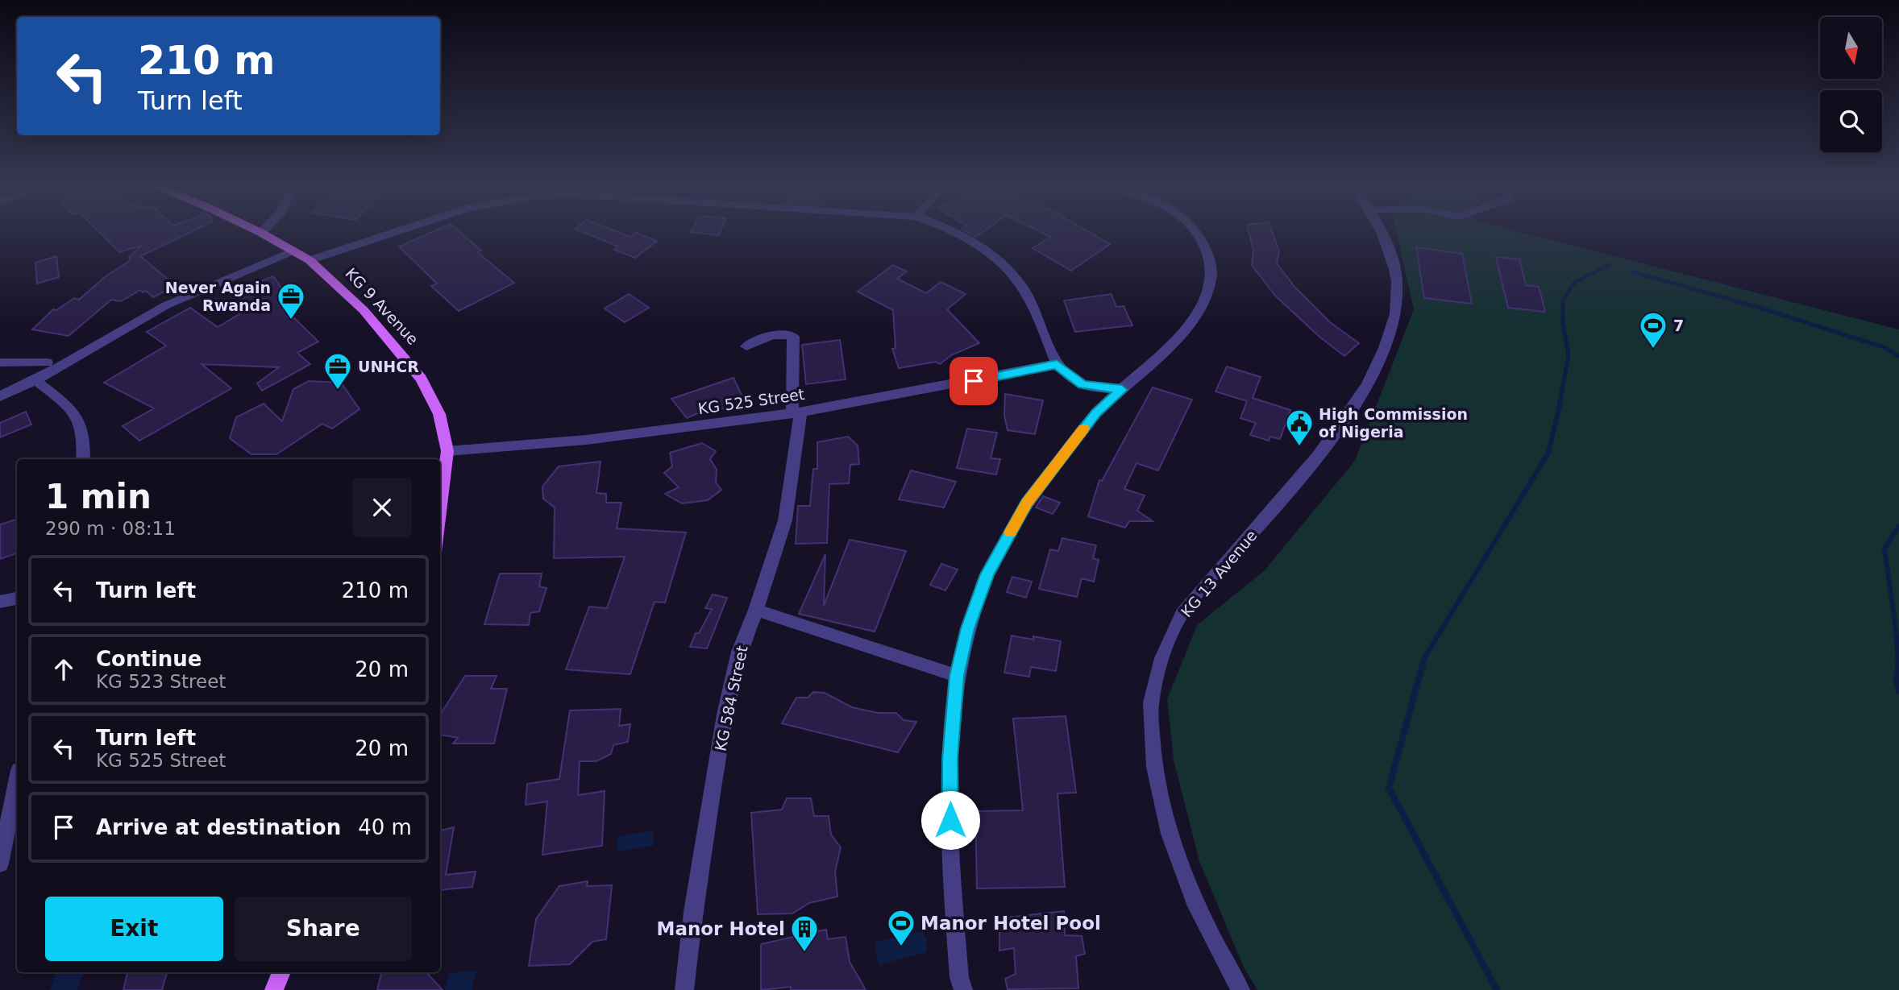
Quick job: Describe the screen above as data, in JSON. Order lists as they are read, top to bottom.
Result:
{
  "streets": {
    "main road": ["KG 9 Avenue"],
    "street": ["KG 525 Street", "KG 13 Avenue", "KG 584 Street"]
  },
  "crossings": [
    ["KG 9 Avenue", "KG 525 Street"],
    ["KG 525 Street", "KG 584 Street"]
  ],
  "places": {
    "office": ["Never Again Rwanda", "UNHCR"],
    "sports": ["7", "Manor Hotel Pool"],
    "public building": ["High Commission of Nigeria"],
    "building": ["Manor Hotel"]
  },
  "north": "bottom",
  "page": {
    "turn": ["210 m", "Turn left"],
    "heading": ["1 min", "290 m · 08:11"],
    "list": [
      {
        "name": "Turn left",
        "value": "210 m"
      },
      {
        "name": "Continue",
        "note": "KG 523 Street",
        "value": "20 m"
      },
      {
        "name": "Turn left",
        "note": "KG 525 Street",
        "value": "20 m"
      },
      {
        "name": "Arrive at destination",
        "value": "40 m"
      }
    ],
    "buttons": ["Exit", "Share"]
  }
}
